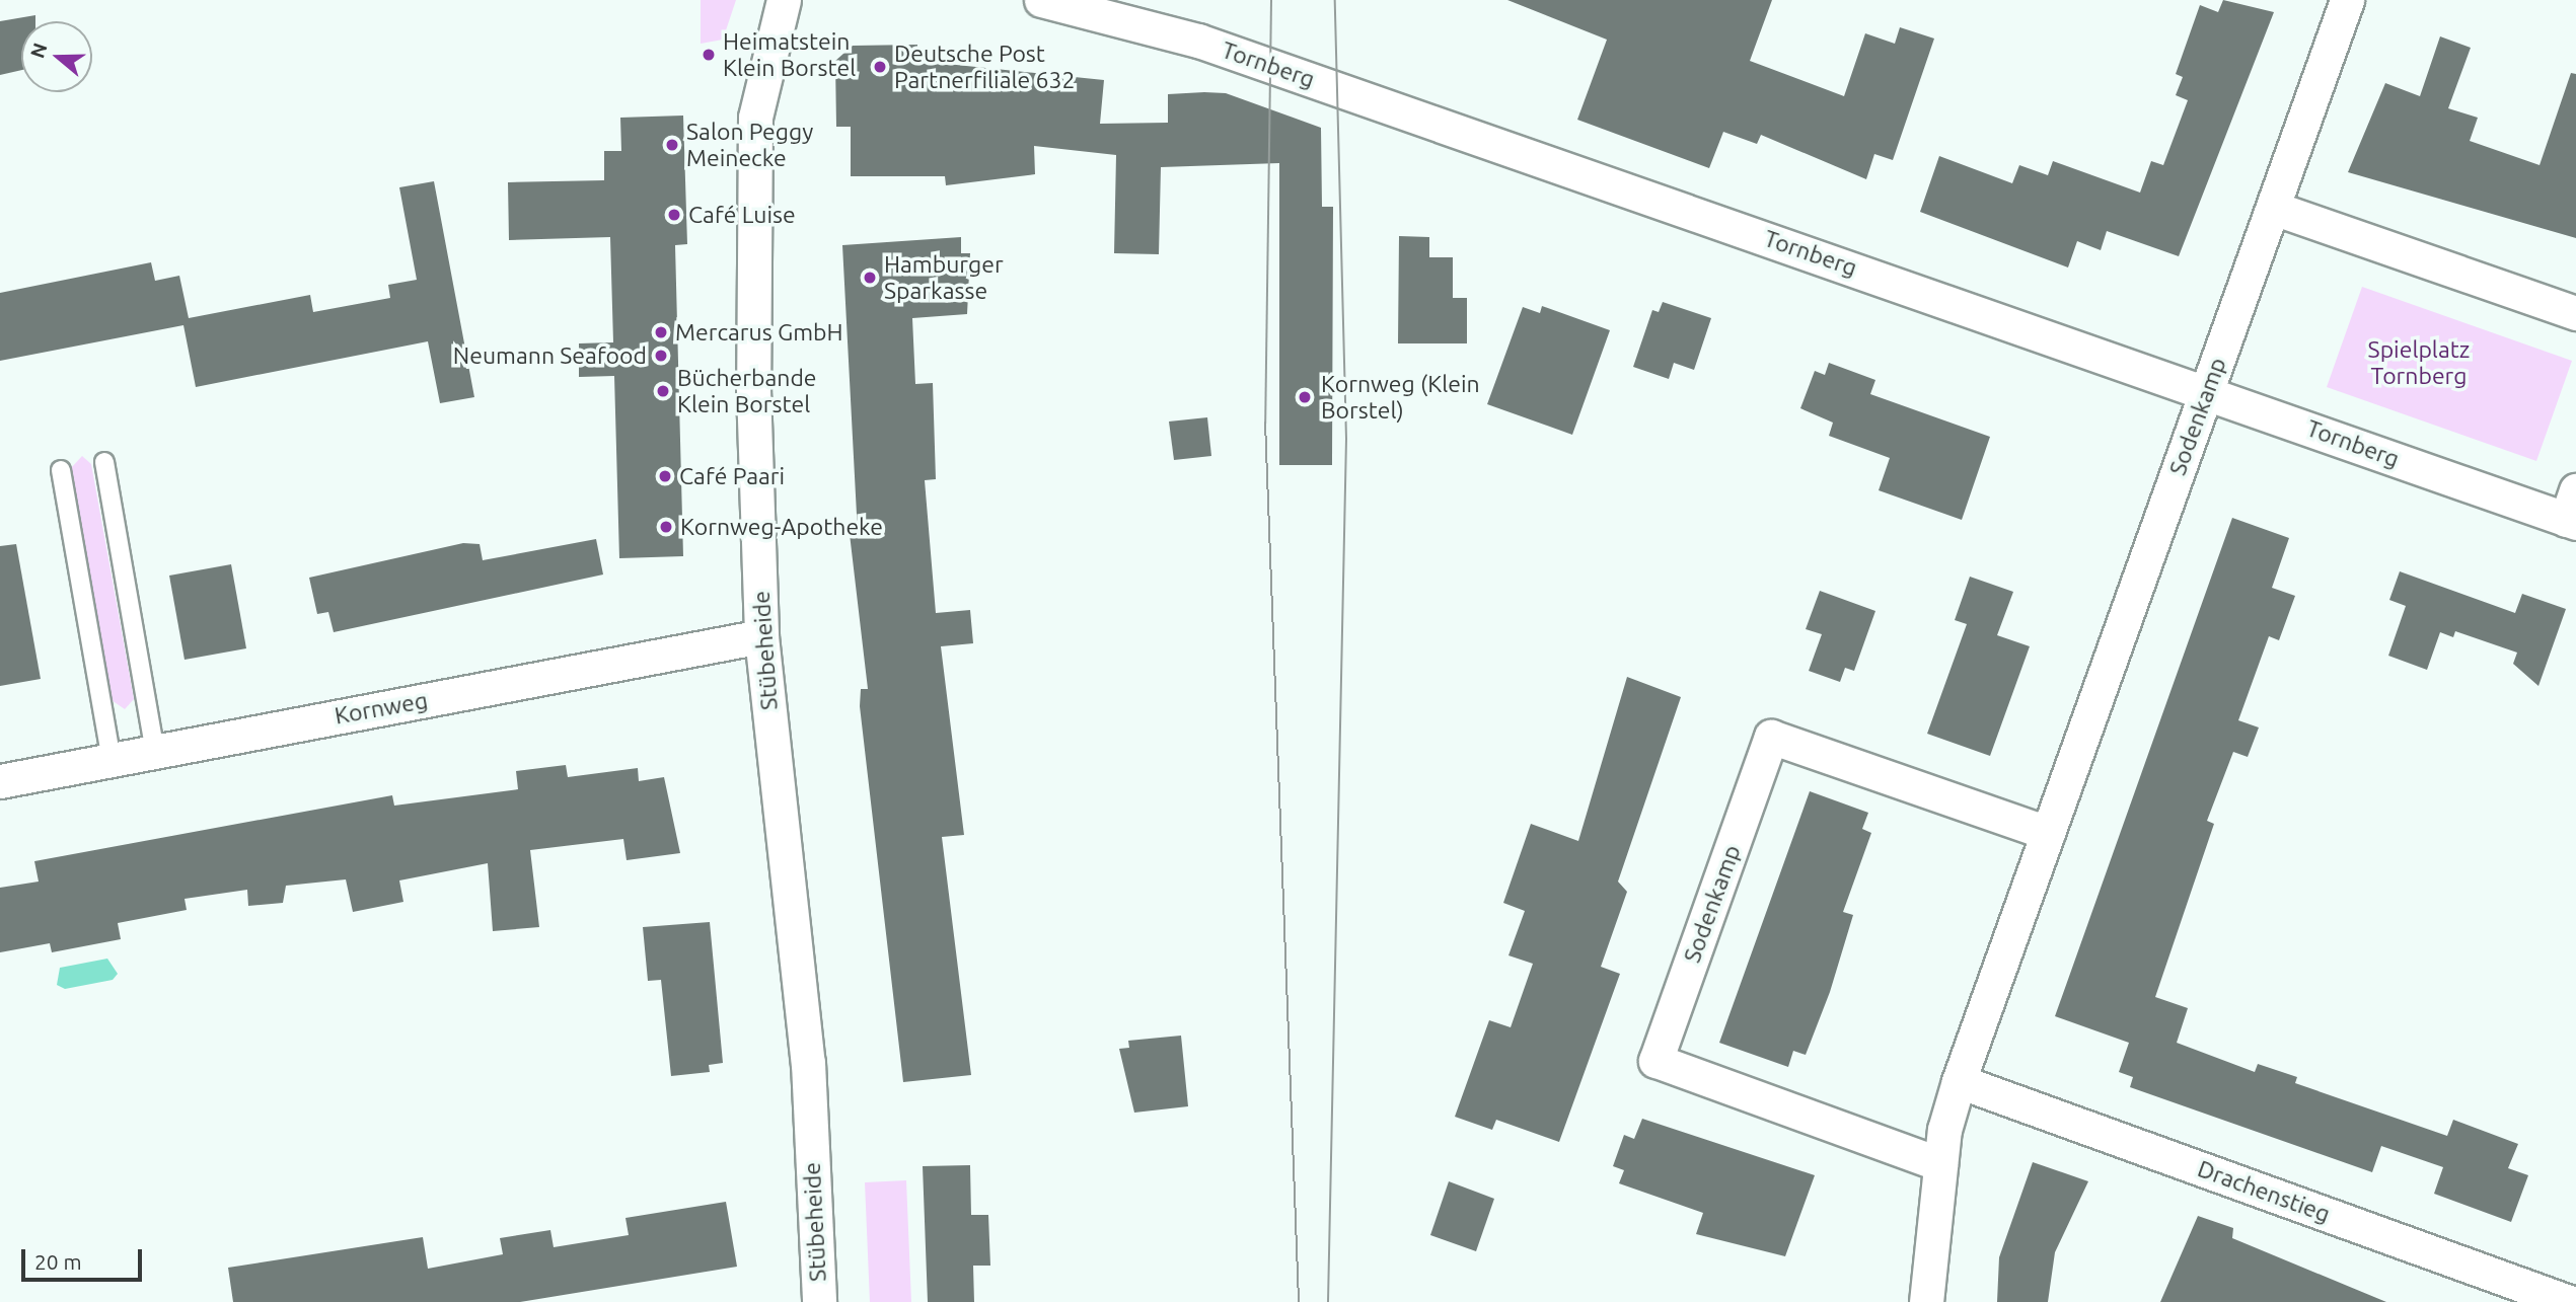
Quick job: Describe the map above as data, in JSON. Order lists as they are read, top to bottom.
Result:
{
  "streets": {
    "street": [
      "Tornberg",
      "Sodenkamp",
      "Stübeheide",
      "Kornweg",
      "Drachenstieg"
    ]
  },
  "crossings": [
    ["Tornberg", "Sodenkamp"],
    ["Sodenkamp", "Drachenstieg"],
    ["Stübeheide", "Kornweg"]
  ],
  "parks": ["Spielplatz Tornberg"],
  "places": [
    "Heimatstein Klein Borstel",
    "Deutsche Post Partnerfiliale 632",
    "Salon Peggy Meinecke",
    "Café Luise",
    "Hamburger Sparkasse",
    "Mercarus GmbH",
    "Neumann Seafood",
    "Bücherbande Klein Borstel",
    "Kornweg (Klein Borstel)",
    "Café Paari",
    "Kornweg-Apotheke"
  ],
  "scale_bar": "20 m",
  "north": "left"
}
